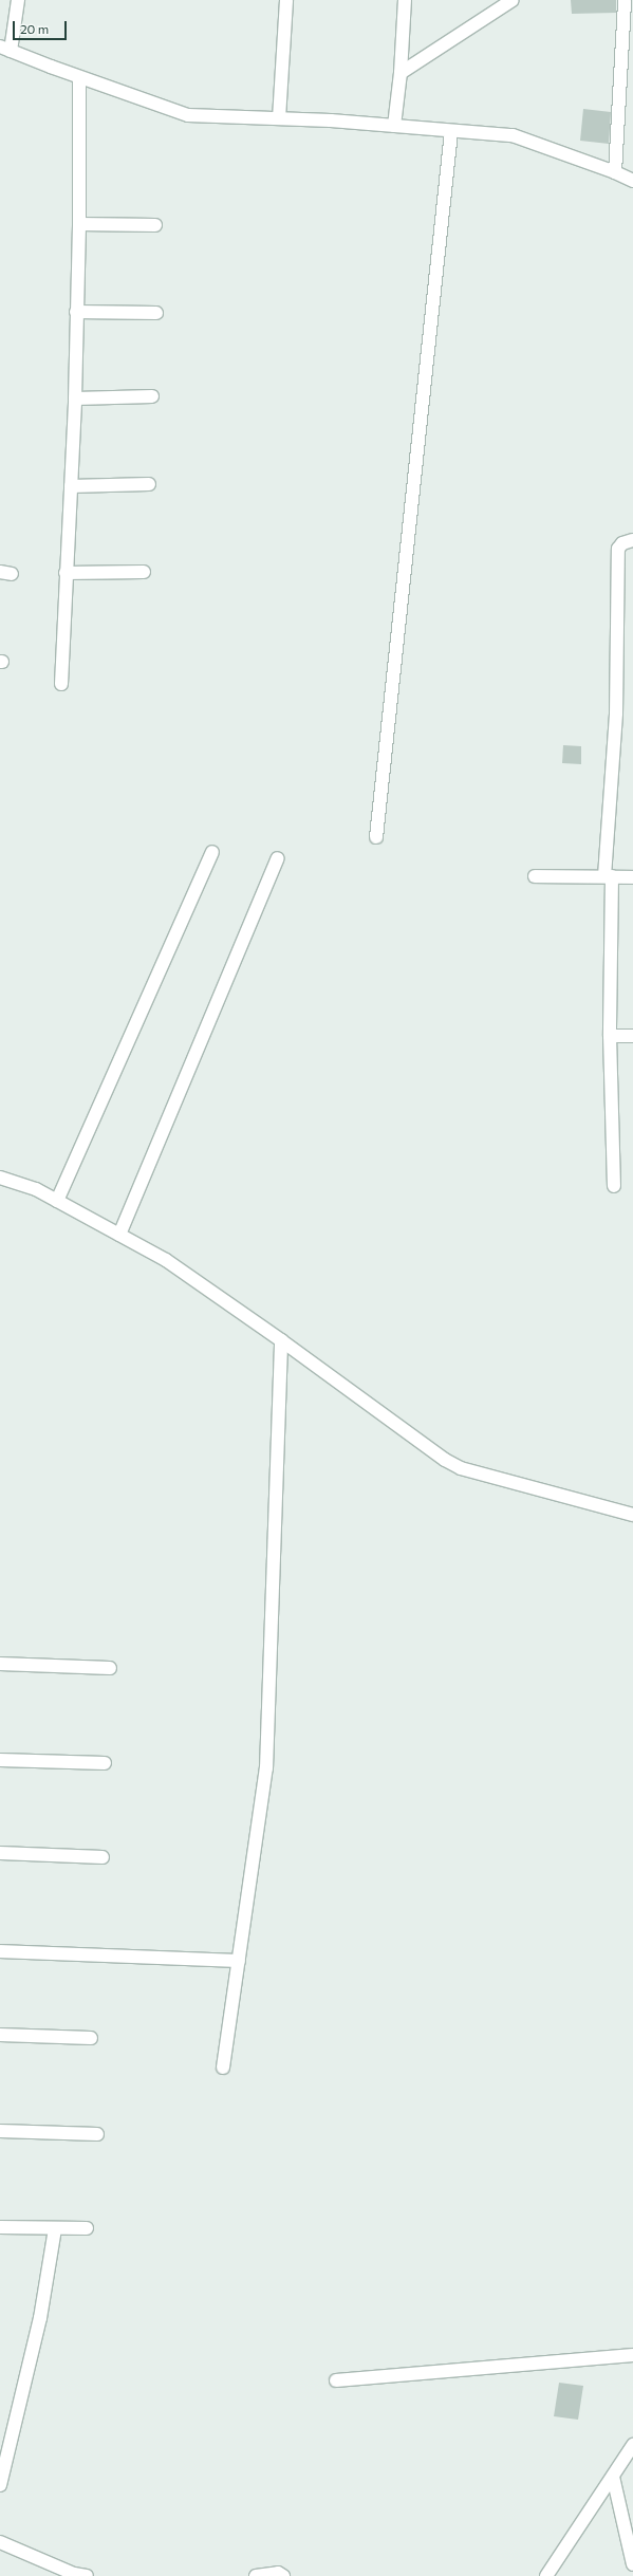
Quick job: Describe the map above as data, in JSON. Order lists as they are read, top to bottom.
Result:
{
  "scale_bar": "20 m"
}
